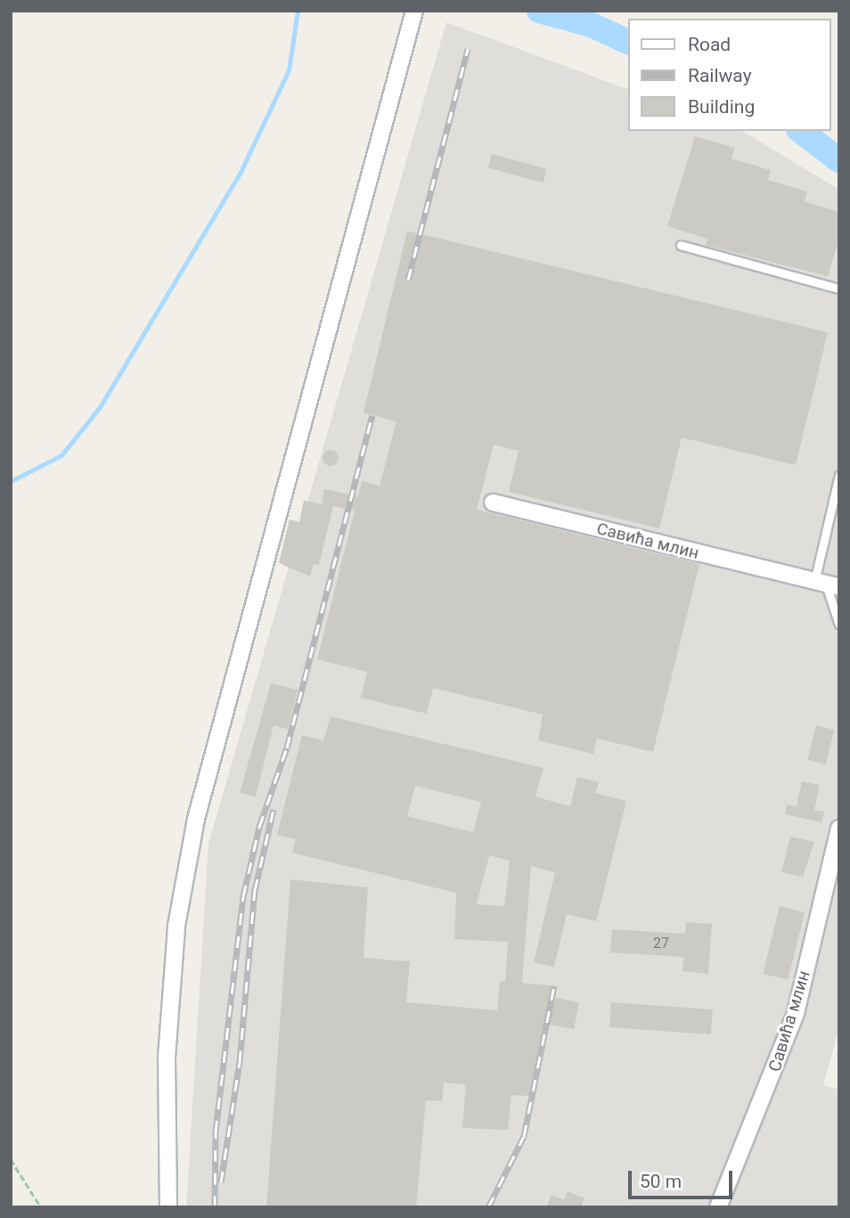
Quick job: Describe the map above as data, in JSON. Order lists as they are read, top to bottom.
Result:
{
  "streets": {
    "street": ["Савића млин"]
  },
  "house_numbers": ["27"],
  "legend": ["Road", "Railway", "Building"],
  "scale_bar": "50 m"
}
